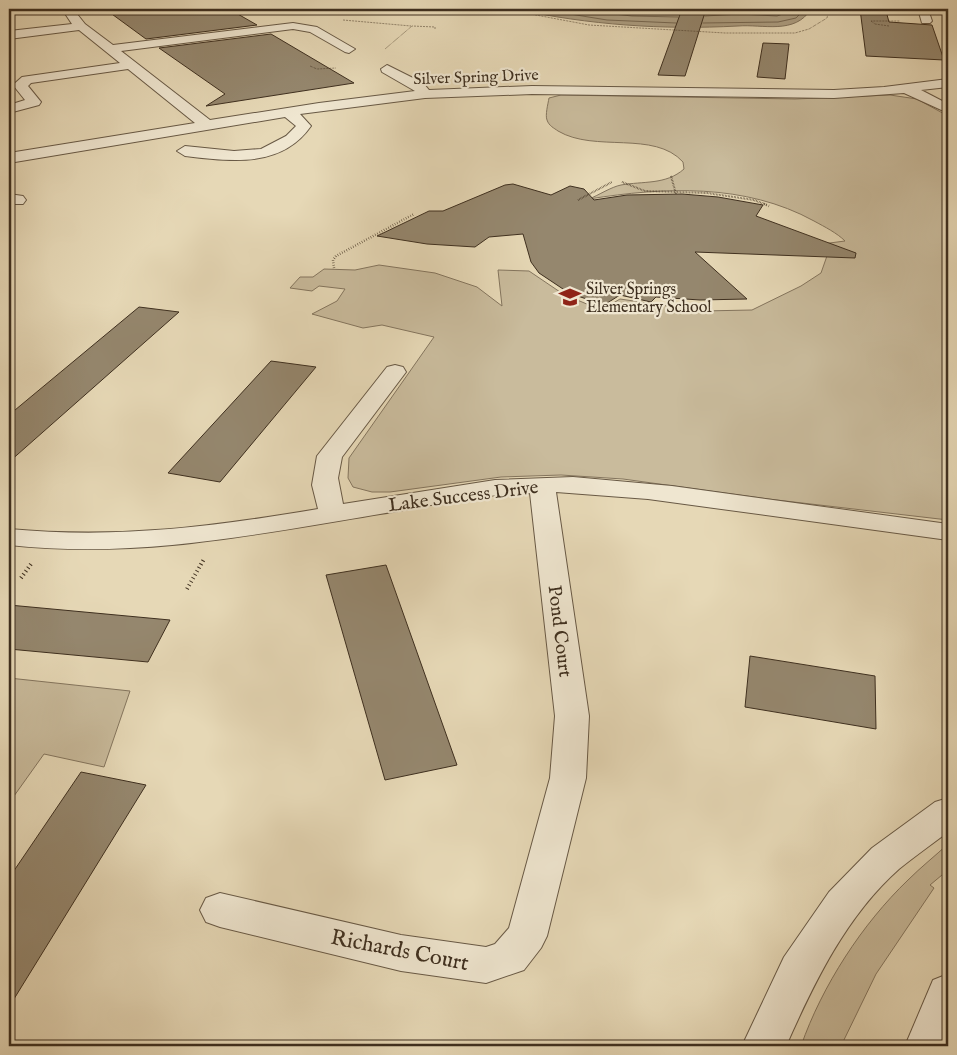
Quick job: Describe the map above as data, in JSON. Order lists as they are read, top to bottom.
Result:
{
  "streets": {
    "street": [
      "Silver Spring Drive",
      "Lake Success Drive",
      "Pond Court",
      "Richards Court"
    ]
  },
  "crossings": [
    ["Lake Success Drive", "Pond Court"],
    ["Pond Court", "Richards Court"]
  ],
  "places": {
    "school or university": ["Silver Springs Elementary School"]
  }
}
